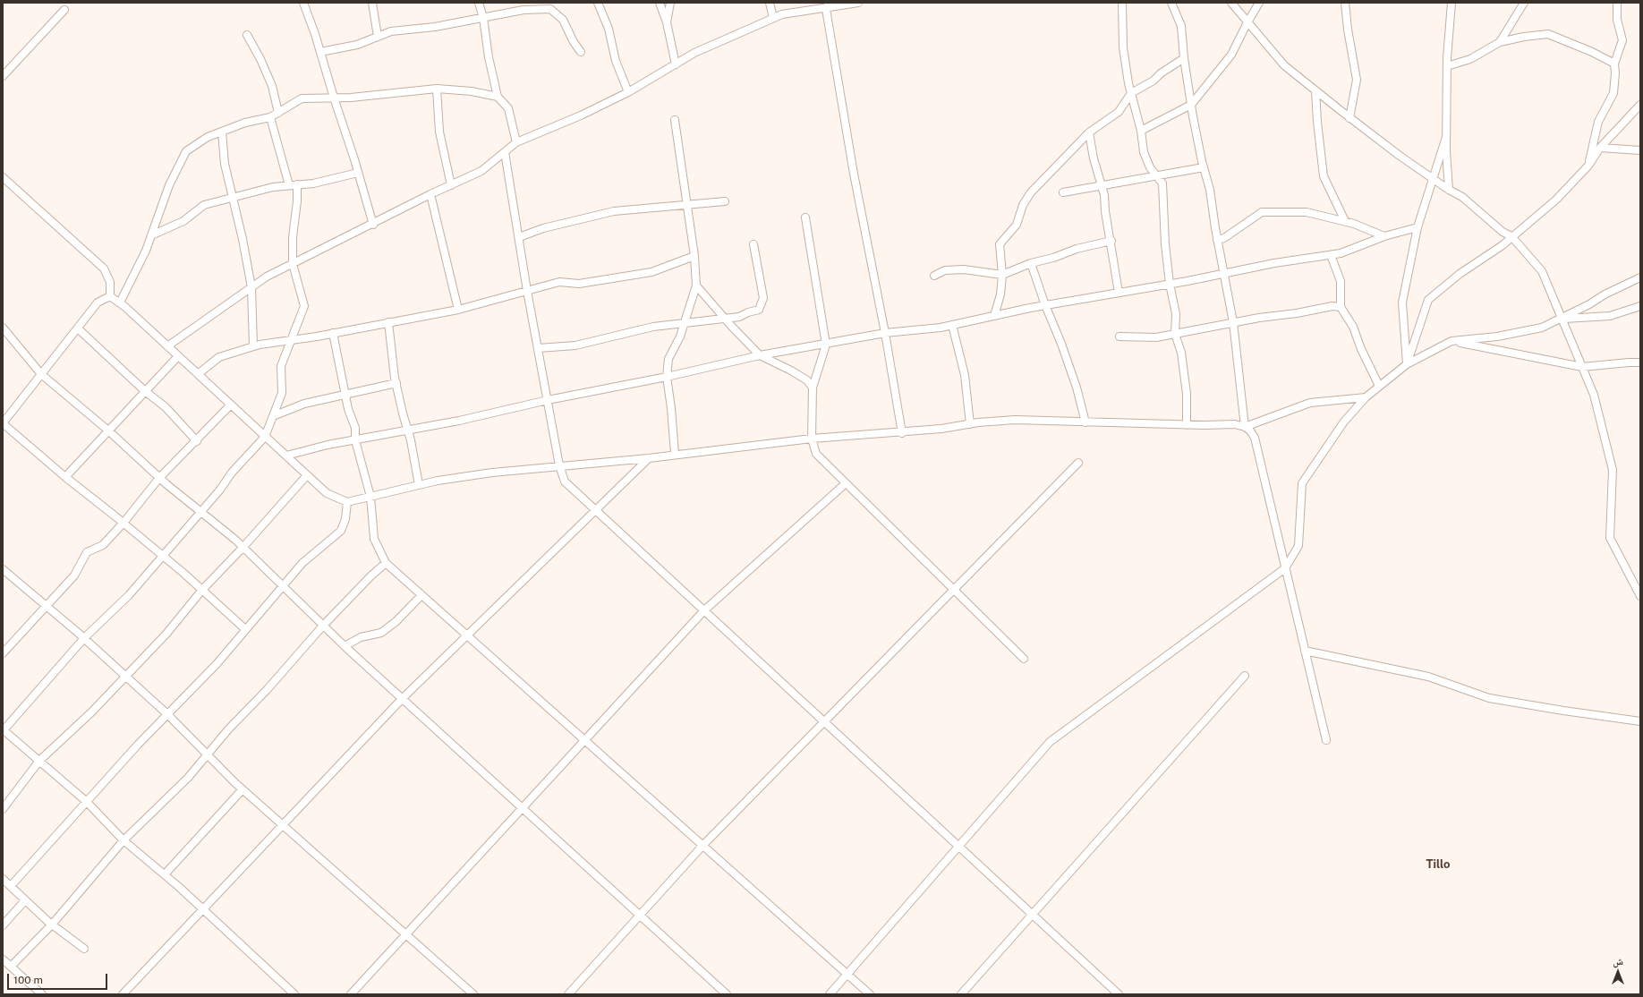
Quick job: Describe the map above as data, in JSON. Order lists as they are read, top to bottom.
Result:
{
  "districts": ["Tillo"],
  "scale_bar": "100 m",
  "north": "top"
}
